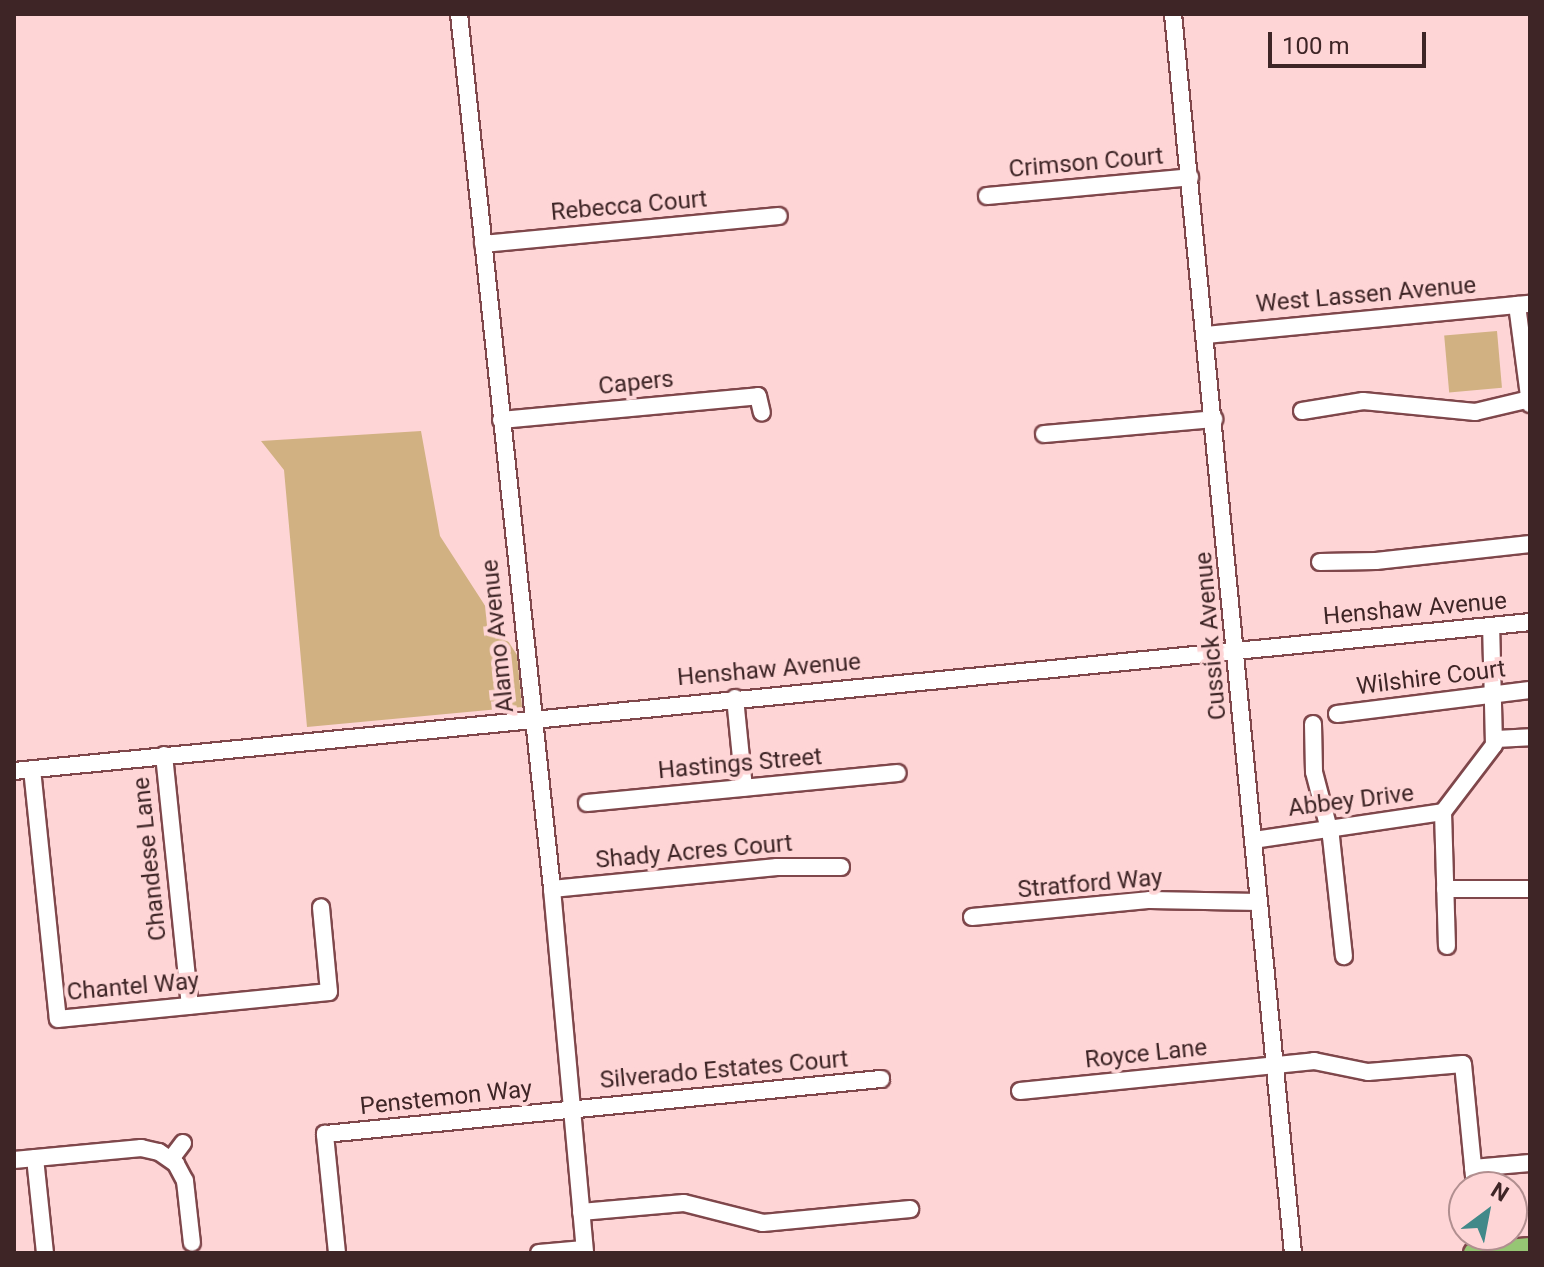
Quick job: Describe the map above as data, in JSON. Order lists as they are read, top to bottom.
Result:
{
  "streets": {
    "street": [
      "Crimson Court",
      "Rebecca Court",
      "West Lassen Avenue",
      "Capers",
      "Henshaw Avenue",
      "Alamo Avenue",
      "Cussick Avenue",
      "Wilshire Court",
      "Hastings Street",
      "Abbey Drive",
      "Shady Acres Court",
      "Chandese Lane",
      "Stratford Way",
      "Chantel Way",
      "Royce Lane",
      "Silverado Estates Court",
      "Penstemon Way"
    ]
  },
  "crossings": [
    ["Crimson Court", "Cussick Avenue"],
    ["Rebecca Court", "Alamo Avenue"],
    ["West Lassen Avenue", "Cussick Avenue"],
    ["Capers", "Alamo Avenue"],
    ["Henshaw Avenue", "Alamo Avenue"],
    ["Henshaw Avenue", "Cussick Avenue"],
    ["Henshaw Avenue", "Chandese Lane"],
    ["Henshaw Avenue", "Chantel Way"],
    ["Alamo Avenue", "Shady Acres Court"],
    ["Alamo Avenue", "Silverado Estates Court"],
    ["Alamo Avenue", "Penstemon Way"],
    ["Cussick Avenue", "Abbey Drive"],
    ["Cussick Avenue", "Stratford Way"],
    ["Cussick Avenue", "Royce Lane"],
    ["Chandese Lane", "Chantel Way"],
    ["Silverado Estates Court", "Penstemon Way"]
  ],
  "scale_bar": "100 m",
  "north": "top right"
}
